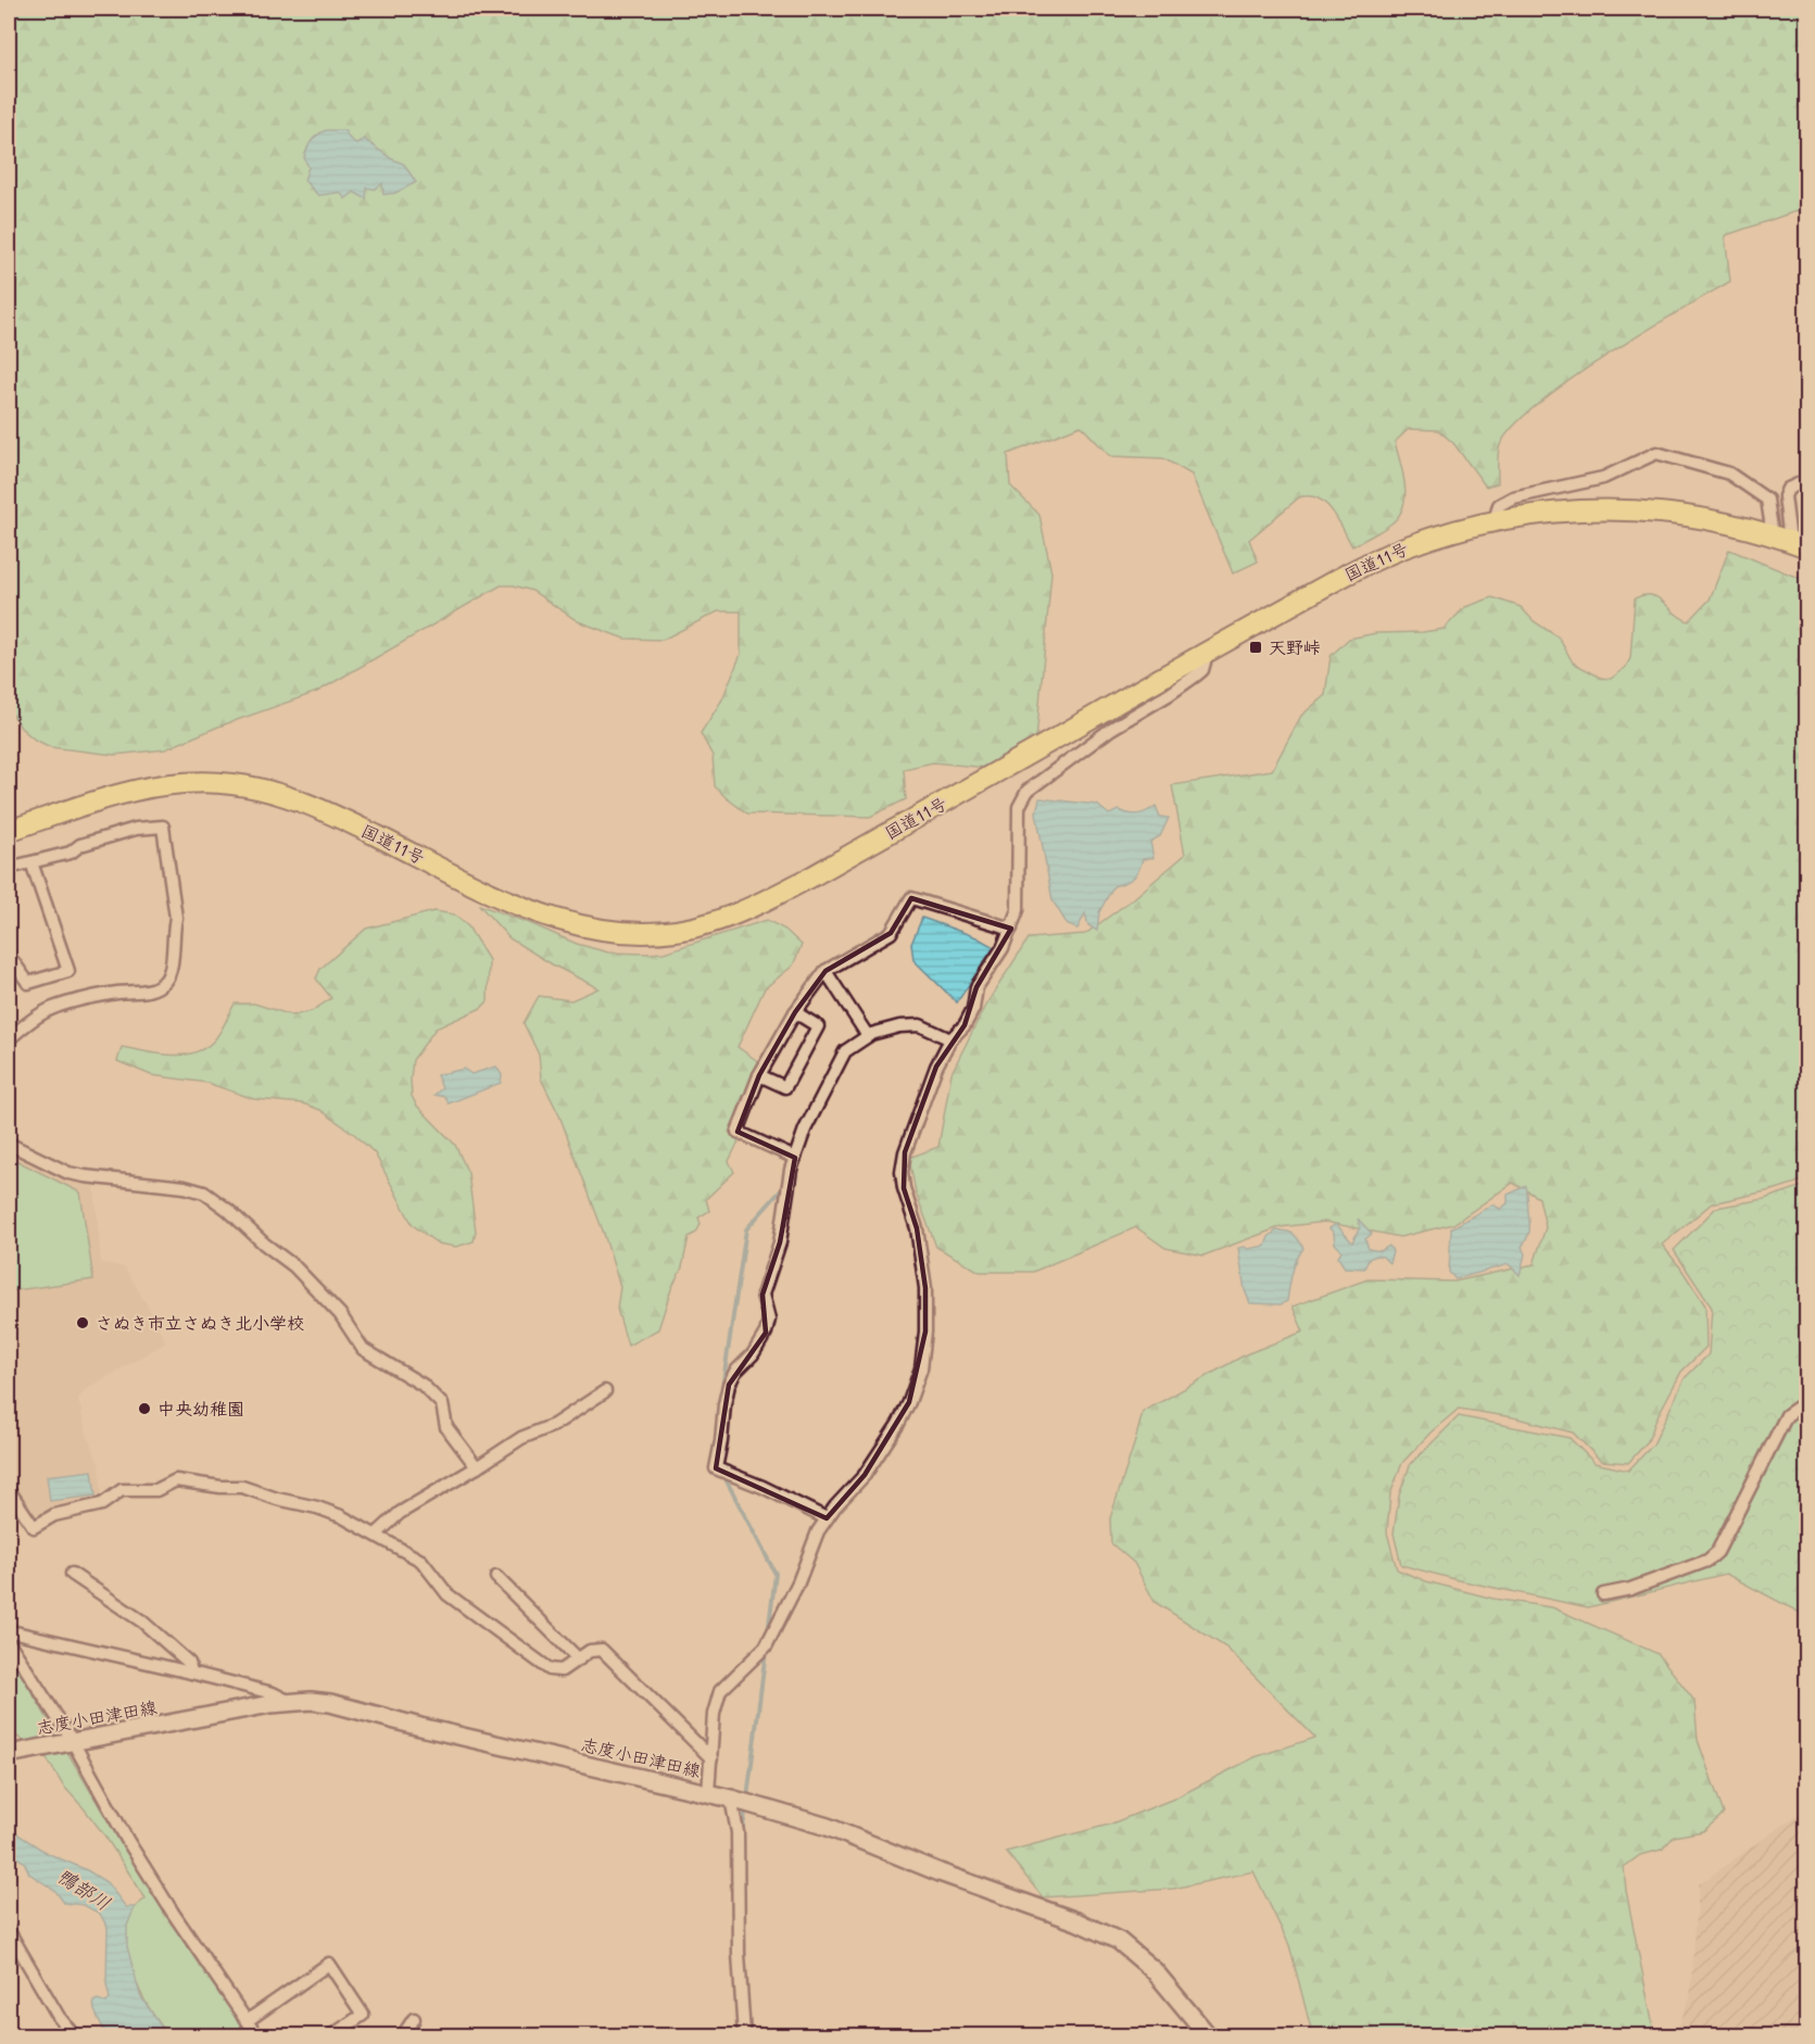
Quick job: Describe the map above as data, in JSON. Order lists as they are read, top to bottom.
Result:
{
  "streets": {
    "highway": ["国道11号"],
    "main road": ["志度小田津田線"]
  },
  "water": ["鴨部川"],
  "places": {
    "transit": ["天野峠"],
    "other": ["さぬき市立さぬき北小学校", "中央幼稚園"]
  }
}
